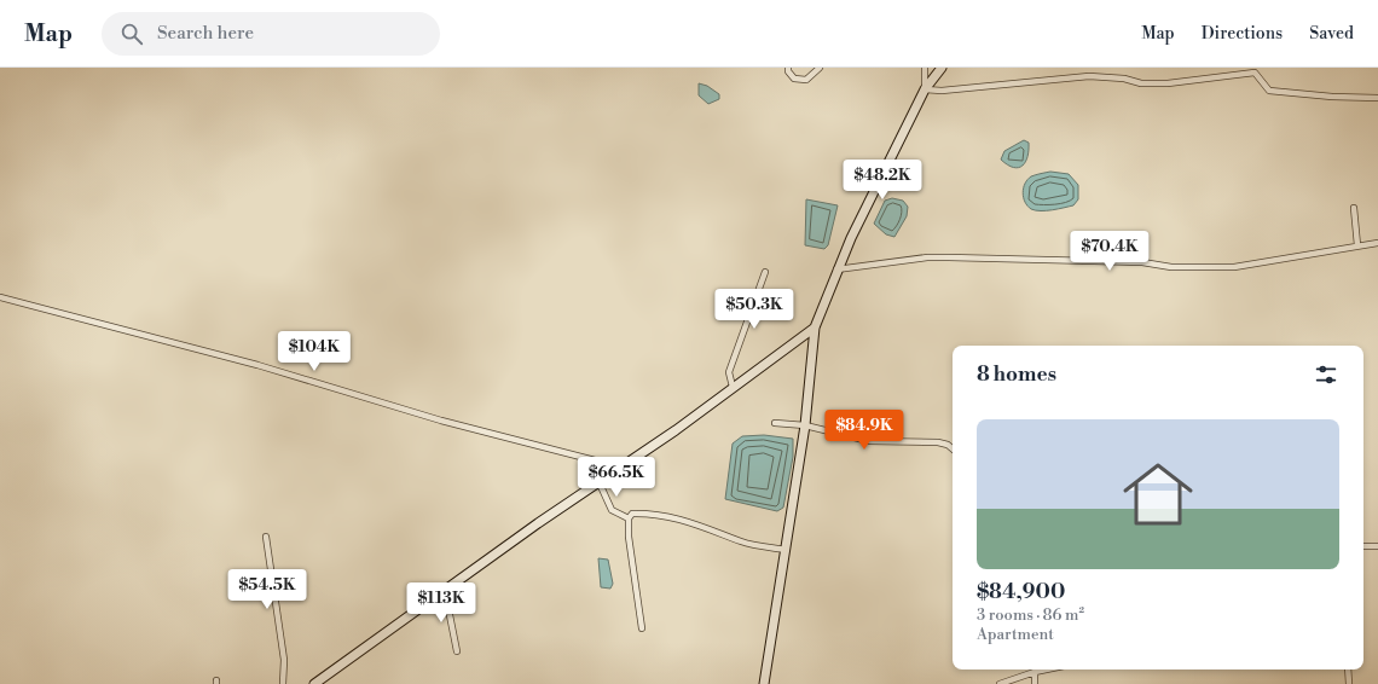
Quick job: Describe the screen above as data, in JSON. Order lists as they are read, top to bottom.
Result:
{
  "page": {
    "header": "Map",
    "search": "Search here",
    "nav": ["Map", "Directions", "Saved"],
    "price": [
      "$48.2K",
      "$70.4K",
      "$50.3K",
      "$104K",
      "$84.9K",
      "$66.5K",
      "$54.5K",
      "$113K"
    ],
    "heading": "8 homes",
    "list": [
      {
        "name": "$84,900",
        "note": "3 rooms · 86 m² · Apartment"
      }
    ]
  }
}
